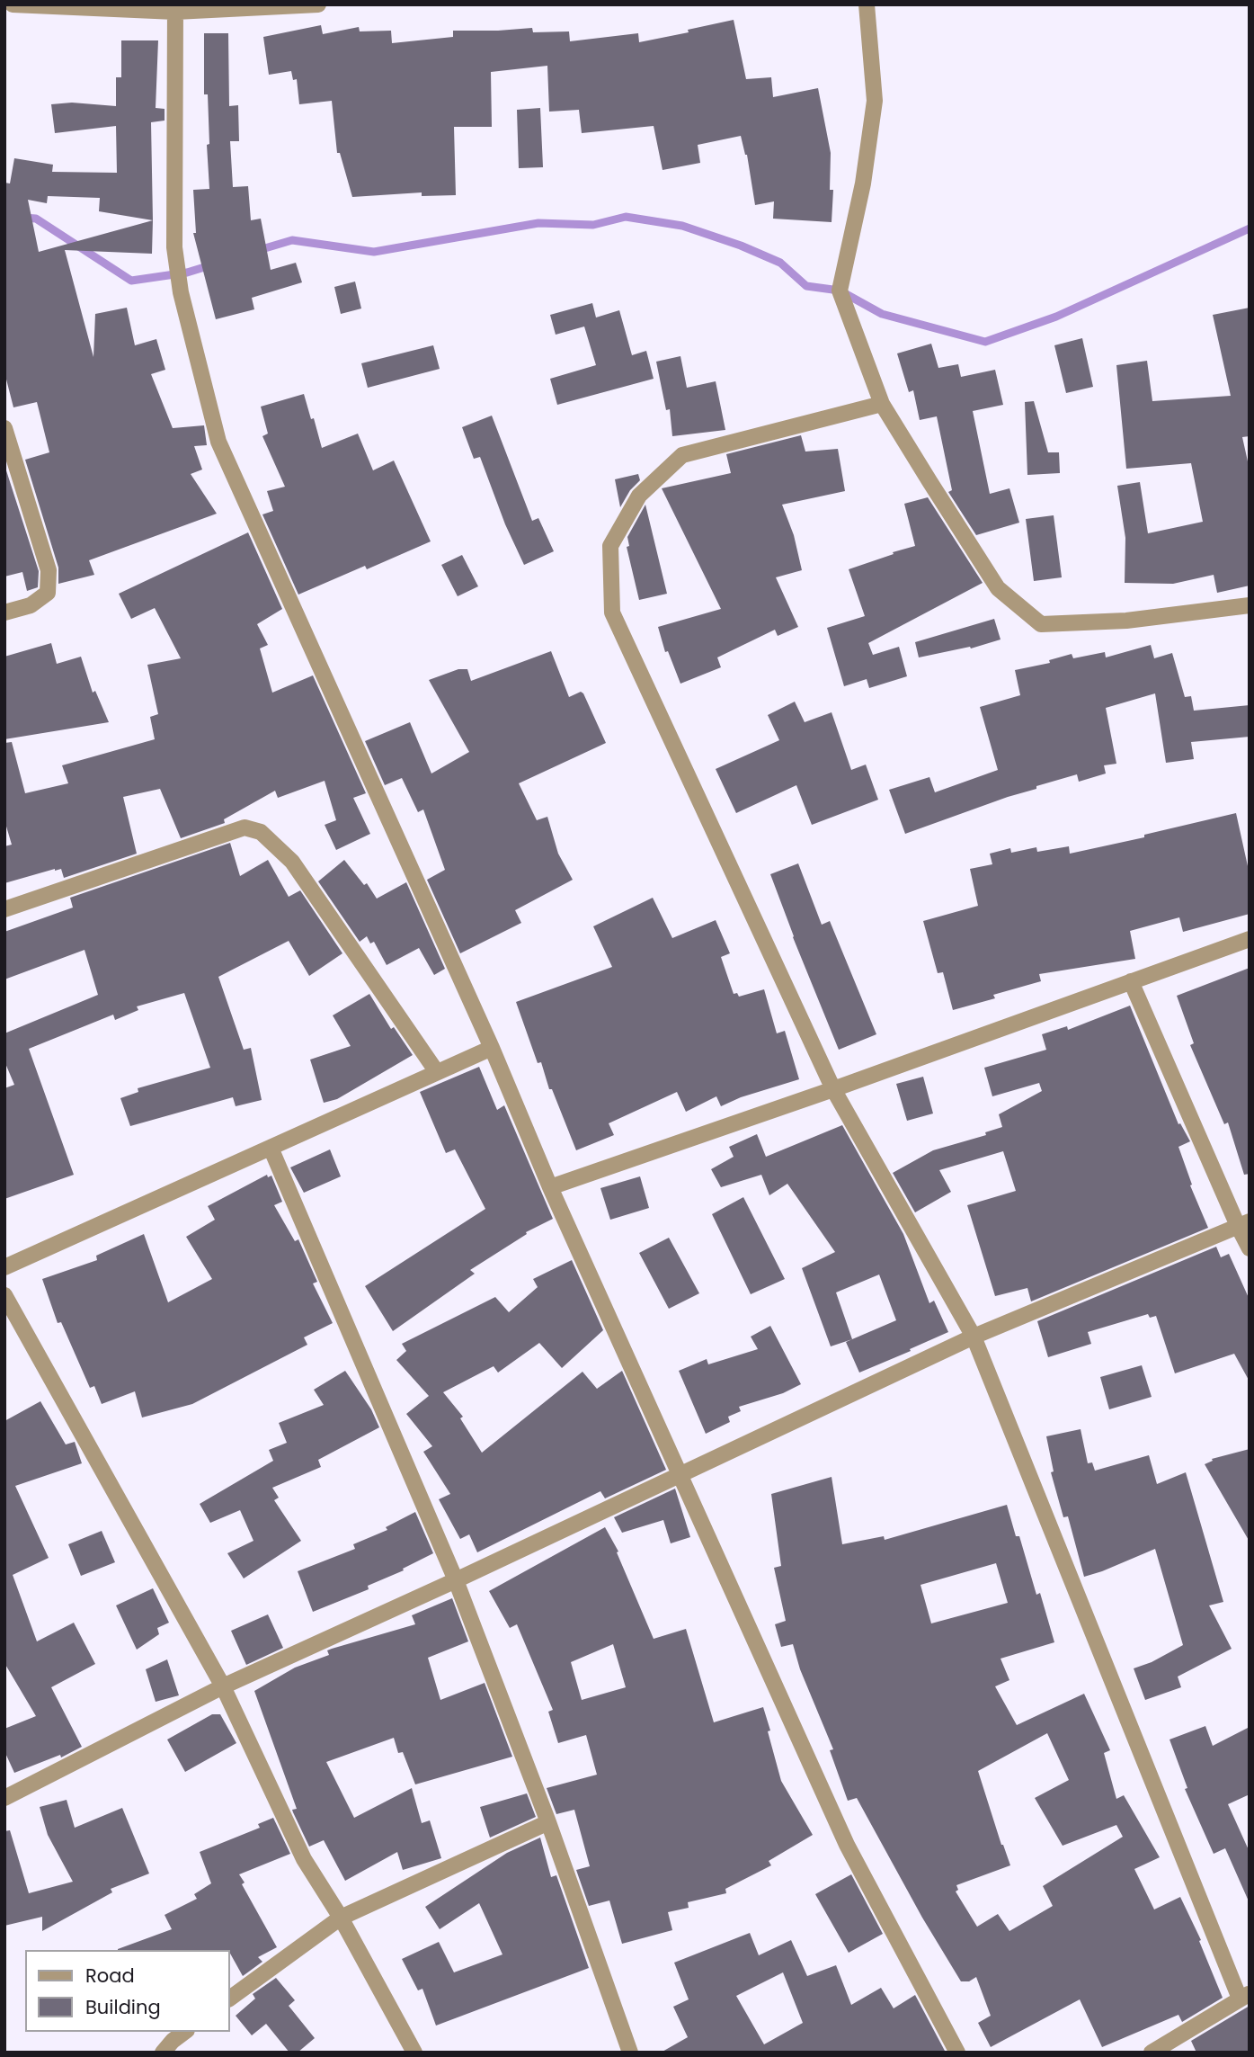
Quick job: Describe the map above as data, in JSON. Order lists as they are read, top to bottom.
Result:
{
  "legend": ["Road", "Building"]
}
